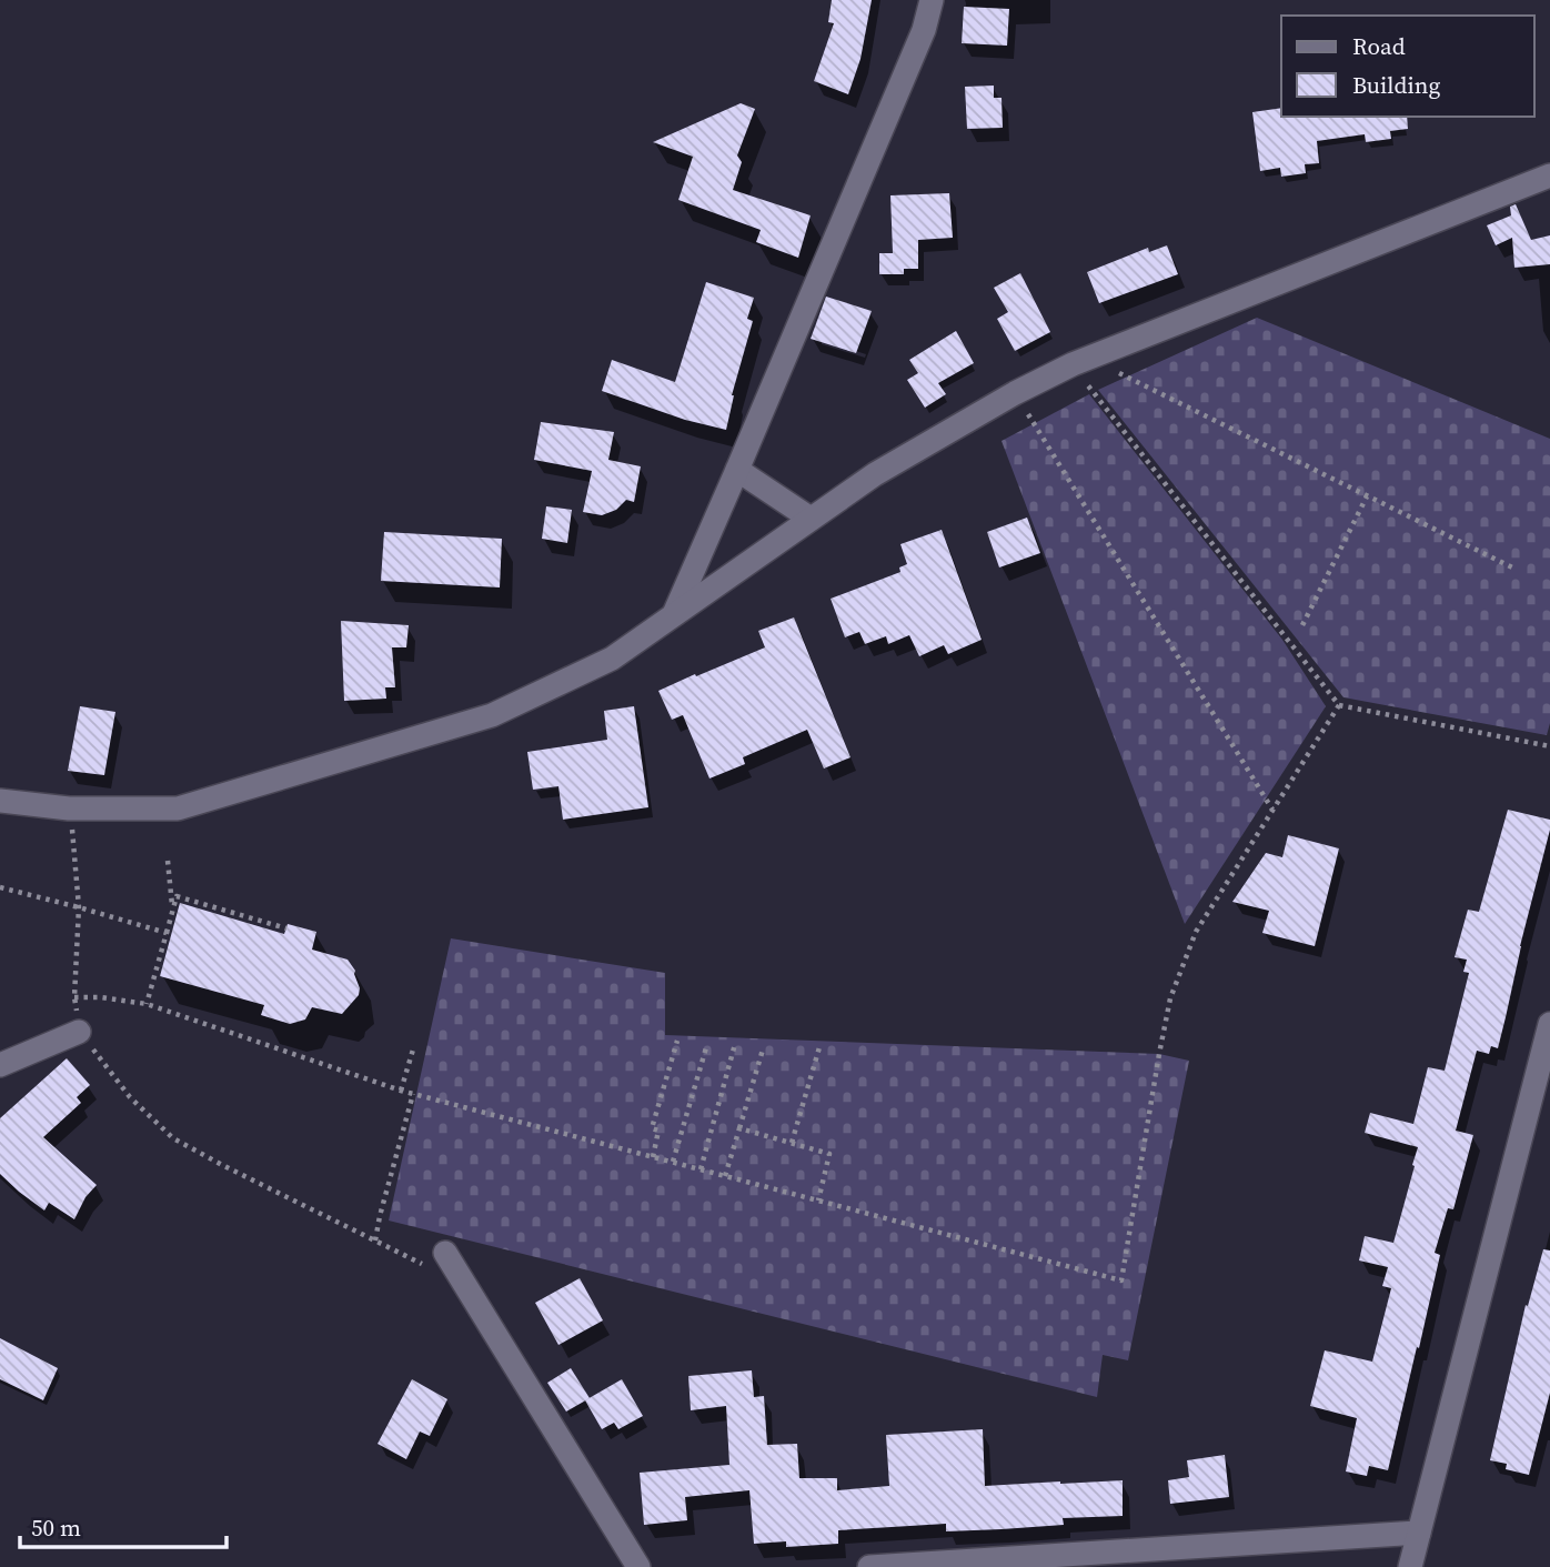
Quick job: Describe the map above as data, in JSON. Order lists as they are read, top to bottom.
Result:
{
  "legend": ["Road", "Building"],
  "scale_bar": "50 m"
}
